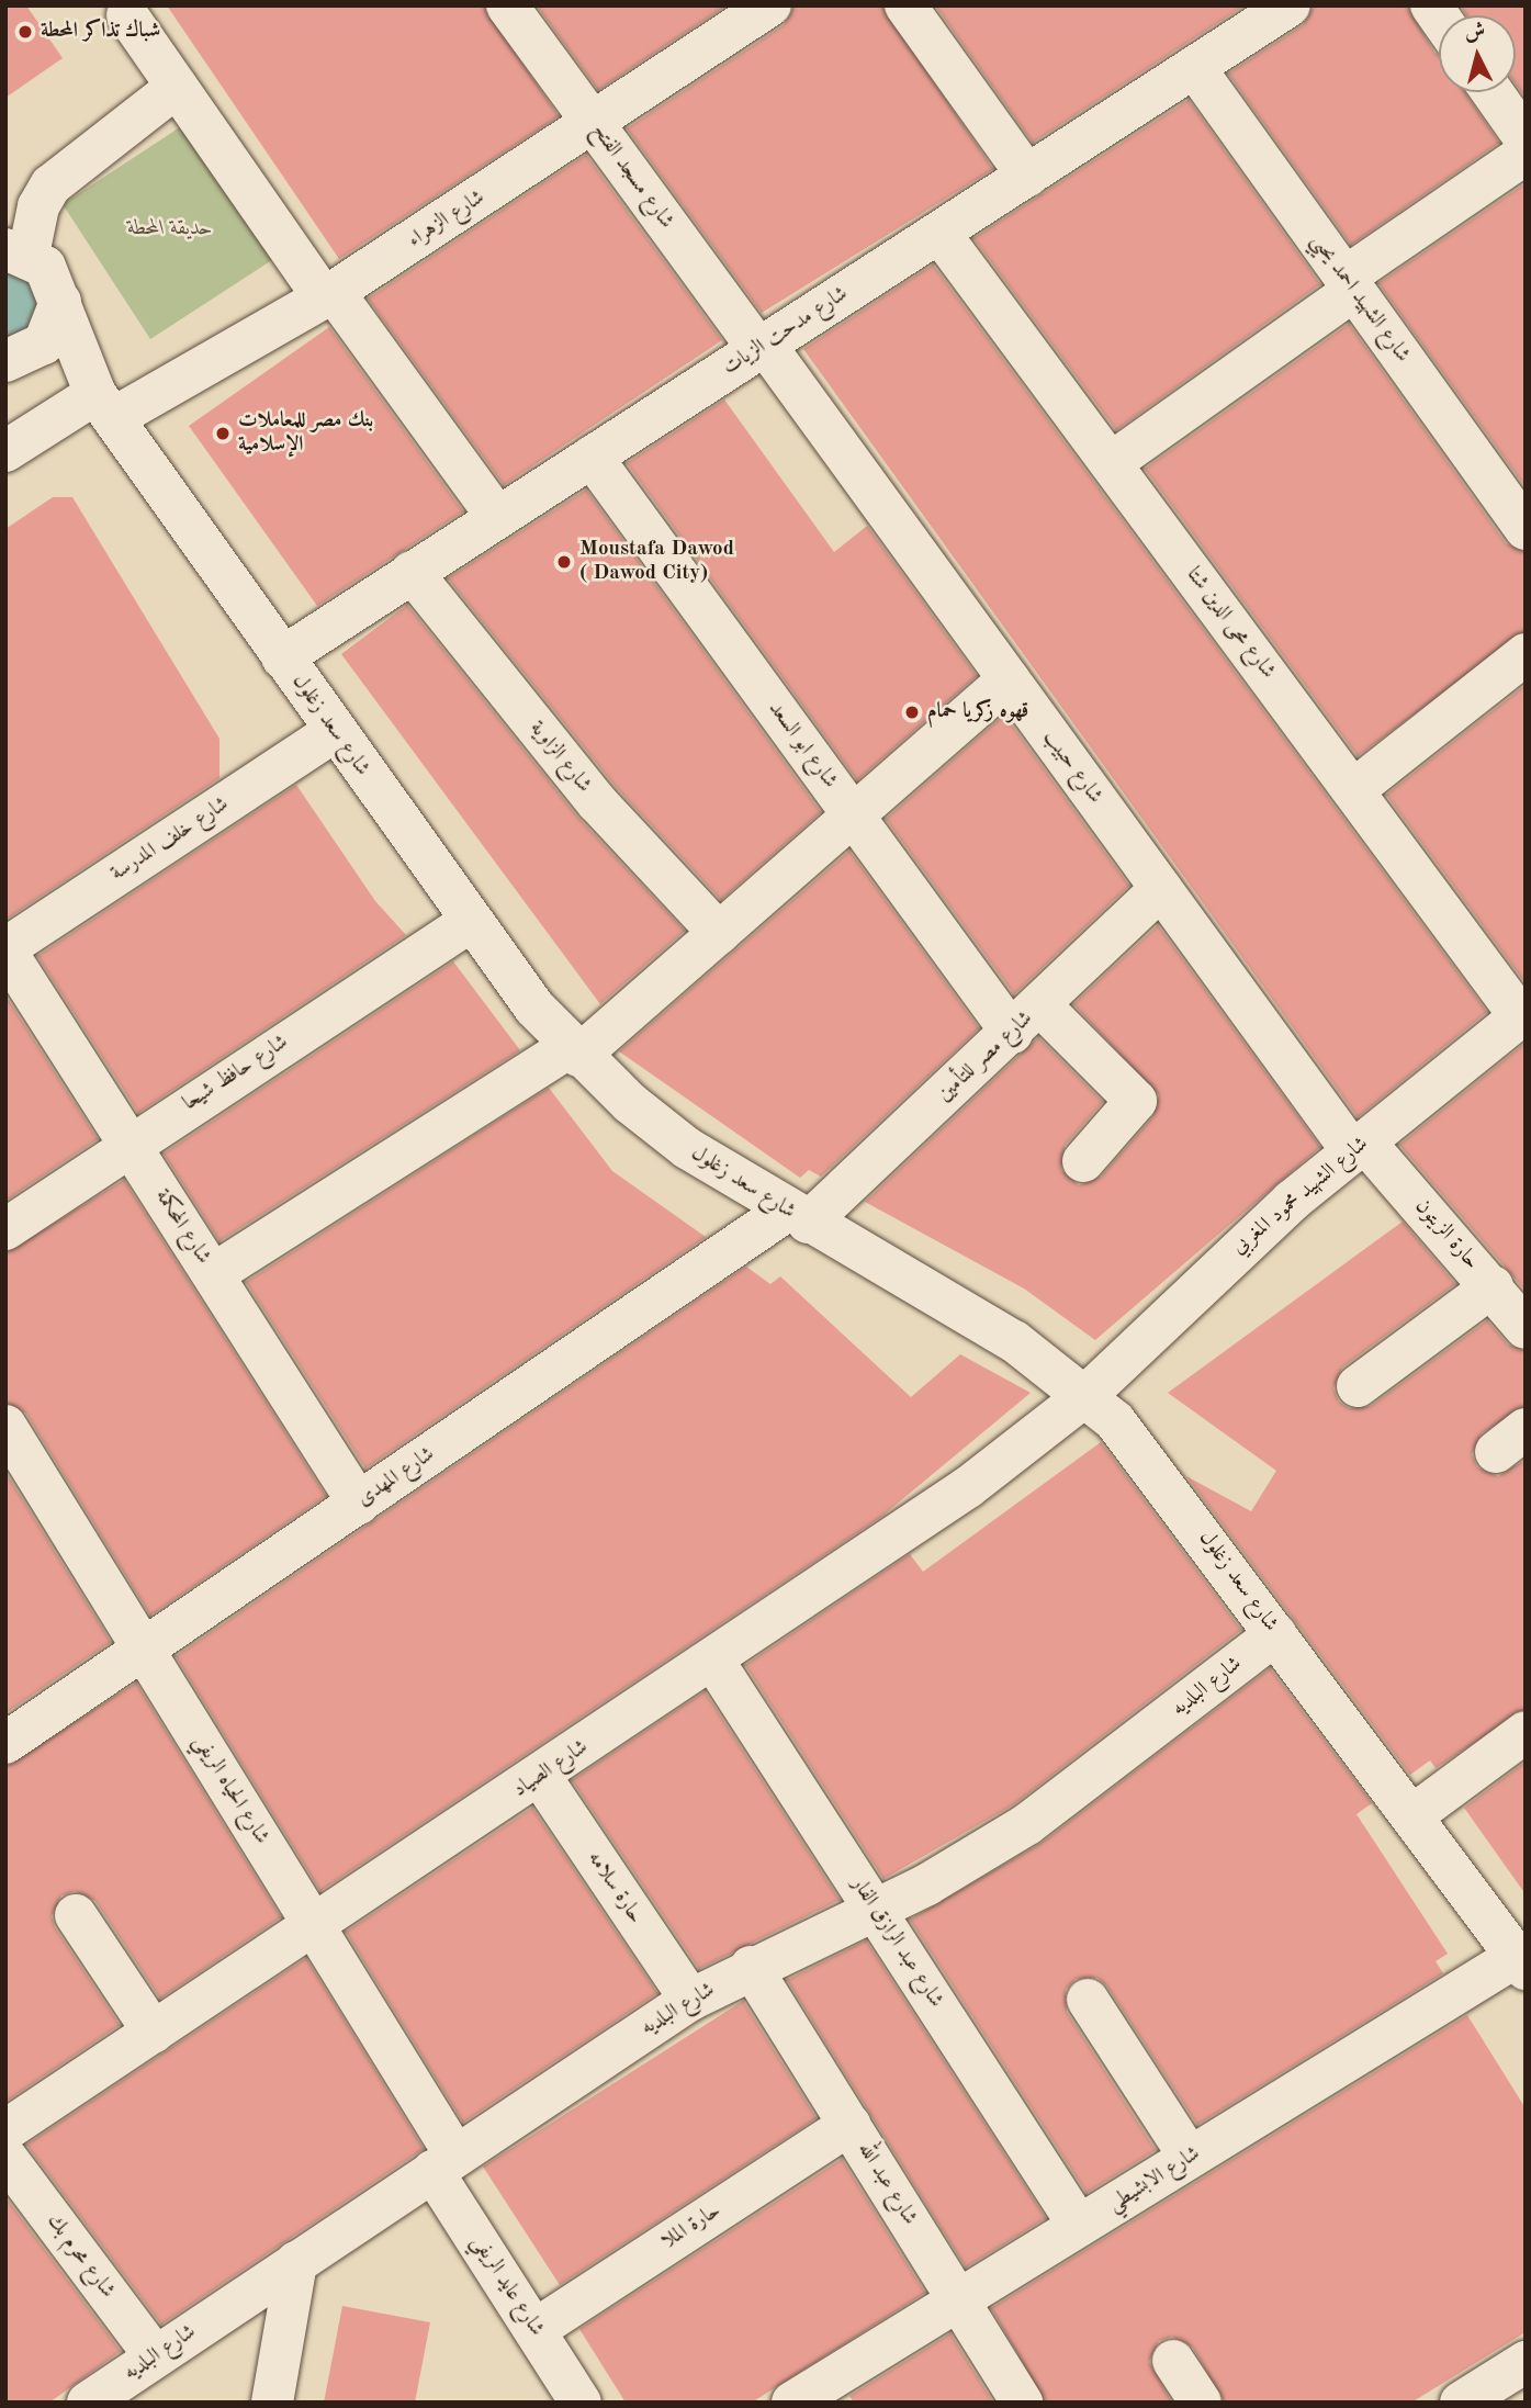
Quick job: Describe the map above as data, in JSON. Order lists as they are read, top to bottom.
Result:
{
  "streets": {
    "street": [
      "شارع مسجد الفتح",
      "شارع الزهراء",
      "شارع الشهيد احمد يحيي",
      "شارع مدحت الزيات",
      "شارع محى الدين شتا",
      "شارع سعد زغلول",
      "شارع ابو السعد",
      "شارع الزاوية",
      "شارع حبيب",
      "شارع خلف المدرسة",
      "شارع مصر للتأمين",
      "شارع حافظ شيحا",
      "شارع الشهيد محمود المغربي",
      "شارع المحكمة",
      "حارة الزيتون",
      "شارع المهدى",
      "شارع البلديه",
      "شارع الصياد",
      "شارع الحياه الريفي",
      "حارة سلامه",
      "شارع عبد الرازق الفار",
      "شارع الابشيطي",
      "شارع عبد الله",
      "حارة الملا",
      "شارع محرم بك",
      "شارع عايد الريفي"
    ]
  },
  "crossings": [
    ["شارع مسجد الفتح", "شارع الزهراء"],
    ["شارع مسجد الفتح", "شارع مدحت الزيات"],
    ["شارع مسجد الفتح", "شارع حبيب"],
    ["شارع الزهراء", "شارع سعد زغلول"],
    ["شارع الشهيد احمد يحيي", "شارع مدحت الزيات"],
    ["شارع مدحت الزيات", "شارع محى الدين شتا"],
    ["شارع مدحت الزيات", "شارع سعد زغلول"],
    ["شارع مدحت الزيات", "شارع ابو السعد"],
    ["شارع مدحت الزيات", "شارع الزاوية"],
    ["شارع مدحت الزيات", "شارع حبيب"],
    ["شارع محى الدين شتا", "شارع الشهيد محمود المغربي"],
    ["شارع سعد زغلول", "شارع خلف المدرسة"],
    ["شارع سعد زغلول", "شارع مصر للتأمين"],
    ["شارع سعد زغلول", "شارع حافظ شيحا"],
    ["شارع سعد زغلول", "شارع الشهيد محمود المغربي"],
    ["شارع سعد زغلول", "شارع المهدى"],
    ["شارع سعد زغلول", "شارع البلديه"],
    ["شارع سعد زغلول", "شارع الصياد"],
    ["شارع سعد زغلول", "شارع الابشيطي"],
    ["شارع ابو السعد", "شارع مصر للتأمين"],
    ["شارع حبيب", "شارع مصر للتأمين"],
    ["شارع حبيب", "شارع الشهيد محمود المغربي"],
    ["شارع حبيب", "حارة الزيتون"],
    ["شارع خلف المدرسة", "شارع المحكمة"],
    ["شارع مصر للتأمين", "شارع المهدى"],
    ["شارع حافظ شيحا", "شارع المحكمة"],
    ["شارع الشهيد محمود المغربي", "حارة الزيتون"],
    ["شارع الشهيد محمود المغربي", "شارع الصياد"],
    ["شارع المحكمة", "شارع المهدى"],
    ["شارع المهدى", "شارع الحياه الريفي"],
    ["شارع البلديه", "شارع الحياه الريفي"],
    ["شارع البلديه", "حارة سلامه"],
    ["شارع البلديه", "شارع عبد الرازق الفار"],
    ["شارع البلديه", "شارع عبد الله"],
    ["شارع البلديه", "شارع محرم بك"],
    ["شارع البلديه", "شارع عايد الريفي"],
    ["شارع الصياد", "شارع الحياه الريفي"],
    ["شارع الصياد", "حارة سلامه"],
    ["شارع الصياد", "شارع عبد الرازق الفار"],
    ["شارع الحياه الريفي", "شارع عايد الريفي"],
    ["شارع عبد الرازق الفار", "شارع الابشيطي"],
    ["شارع الابشيطي", "شارع عبد الله"],
    ["شارع عبد الله", "حارة الملا"],
    ["حارة الملا", "شارع عايد الريفي"]
  ],
  "parks": ["حديقة المحطة"],
  "places": [
    "شباك تذاكر المحطة",
    "بنك مصر للمعاملات الإسلامية",
    "Moustafa Dawod ( Dawod City)",
    "قهوه زكريا حمام"
  ],
  "north": "top"
}
